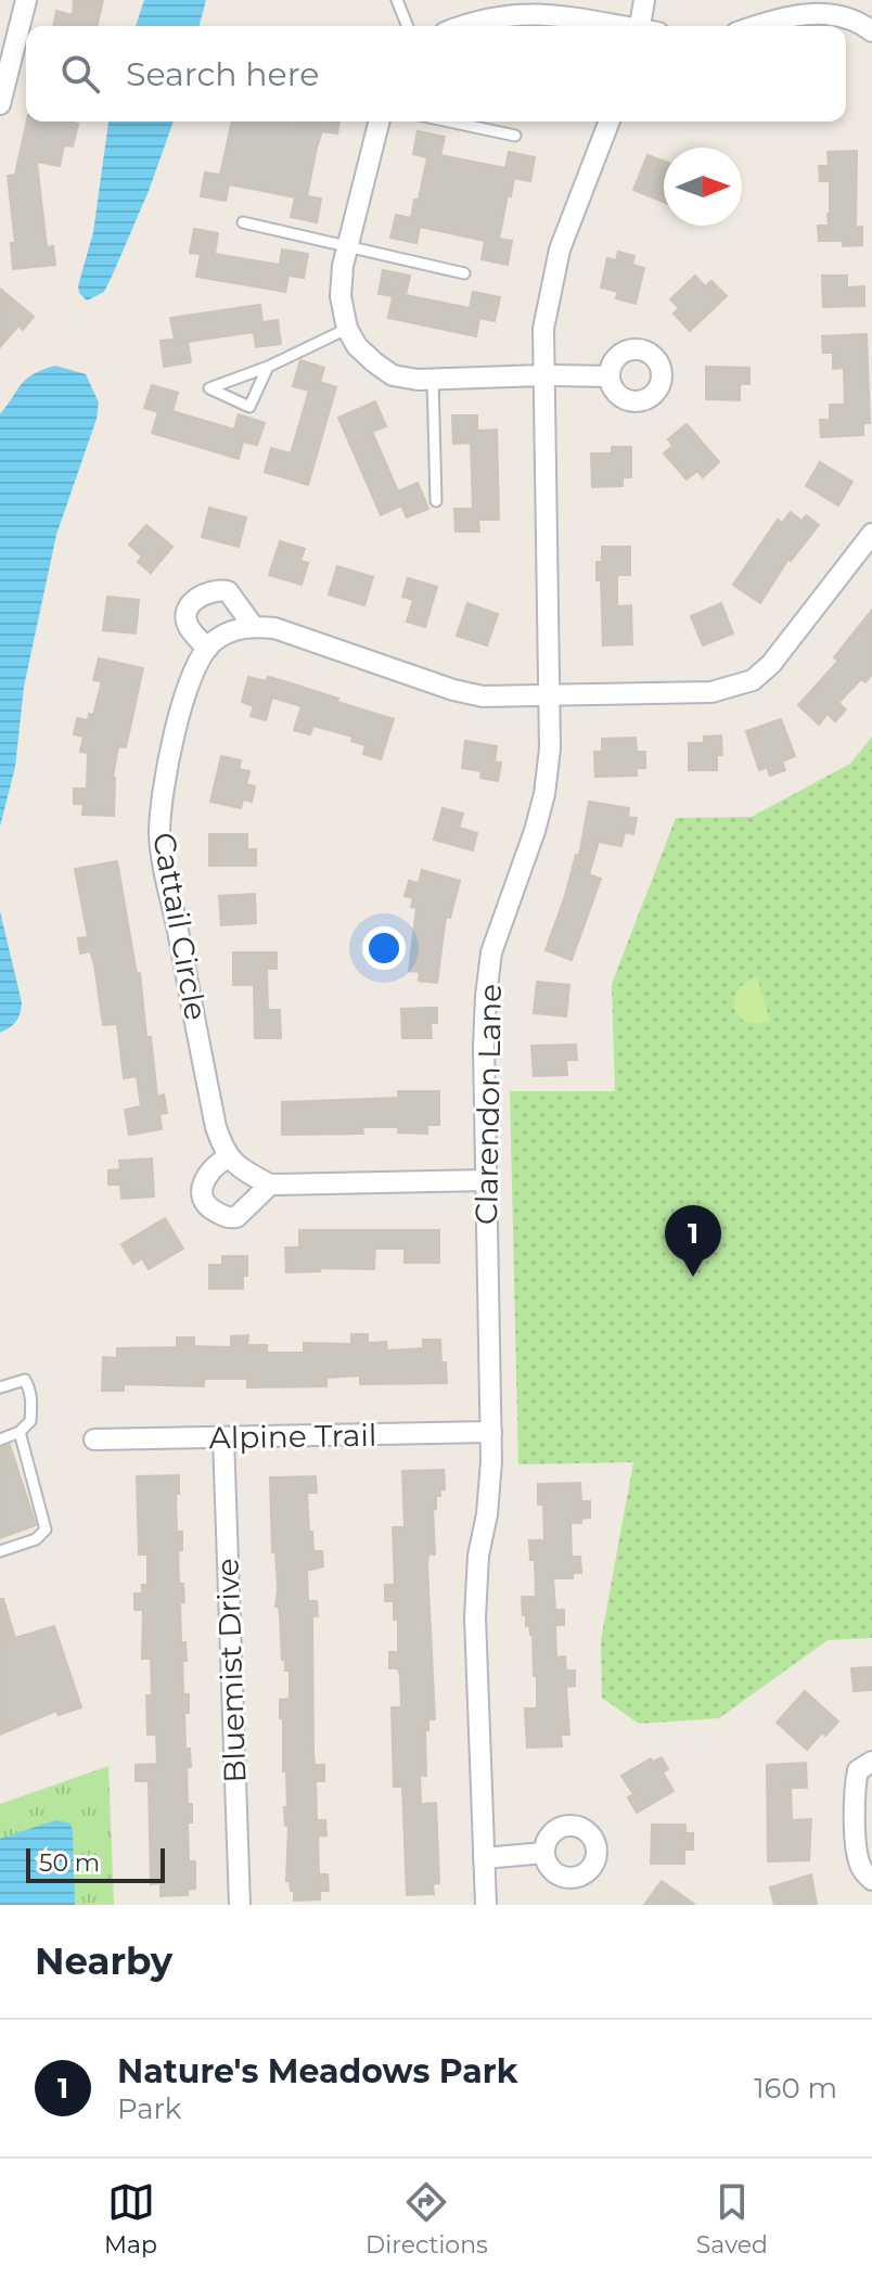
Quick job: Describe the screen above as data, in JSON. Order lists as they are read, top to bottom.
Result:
{
  "streets": {
    "street": [
      "Cattail Circle",
      "Clarendon Lane",
      "Alpine Trail",
      "Bluemist Drive"
    ]
  },
  "crossings": [
    ["Clarendon Lane", "Alpine Trail"],
    ["Alpine Trail", "Bluemist Drive"]
  ],
  "scale_bar": "50 m",
  "north": "right",
  "page": {
    "search": "Search here",
    "pins": "1",
    "scale": "50 m",
    "heading": "Nearby",
    "list": [
      {
        "mark": "1",
        "name": "Nature's Meadows Park",
        "note": "Park",
        "value": "160 m"
      }
    ],
    "nav": ["Map", "Directions", "Saved"]
  }
}
